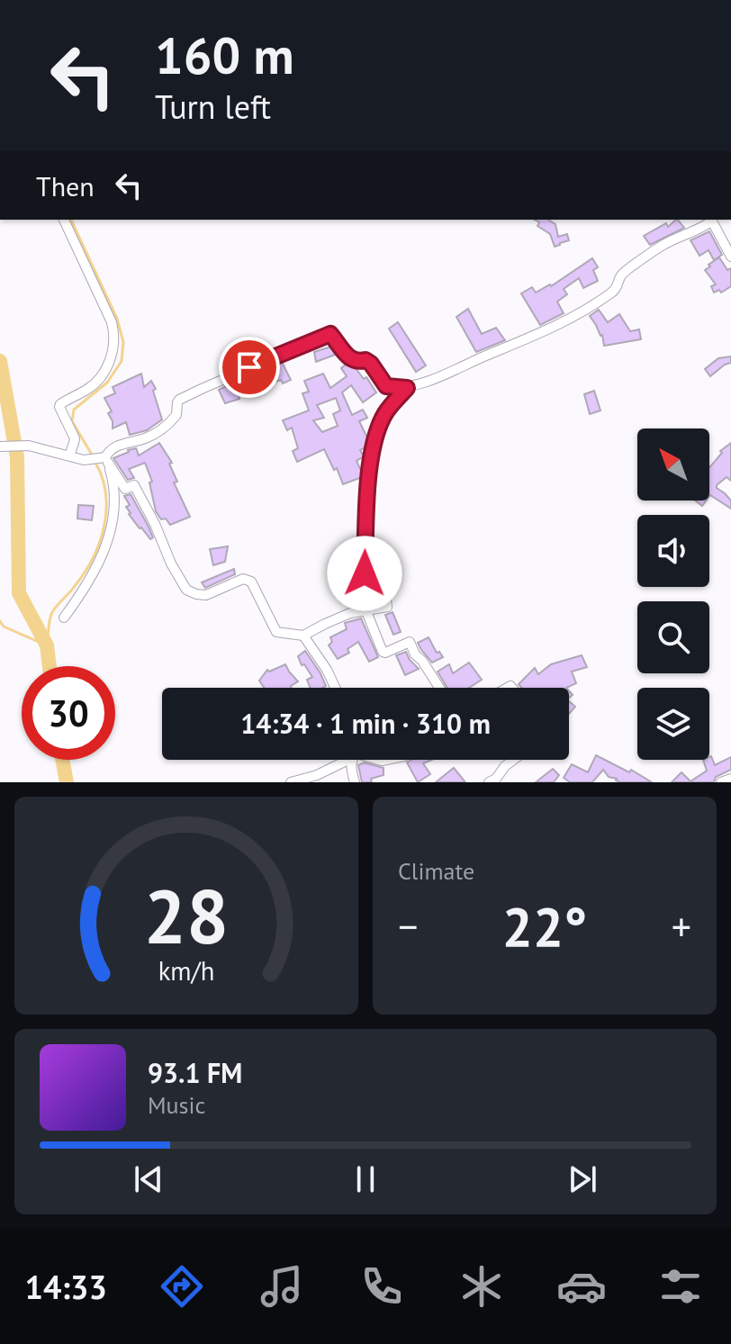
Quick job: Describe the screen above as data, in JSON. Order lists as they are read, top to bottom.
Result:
{
  "north": "top left",
  "page": {
    "turn": ["160 m", "Turn left"],
    "then": "Then",
    "limit": "30",
    "trip": "14:34 · 1 min · 310 m",
    "tile": "Climate",
    "heat": ["−", "22°", "+"],
    "song": ["93.1 FM", "Music"],
    "tabs": "14:33",
    "gauge": ["28", "km/h"]
  }
}
